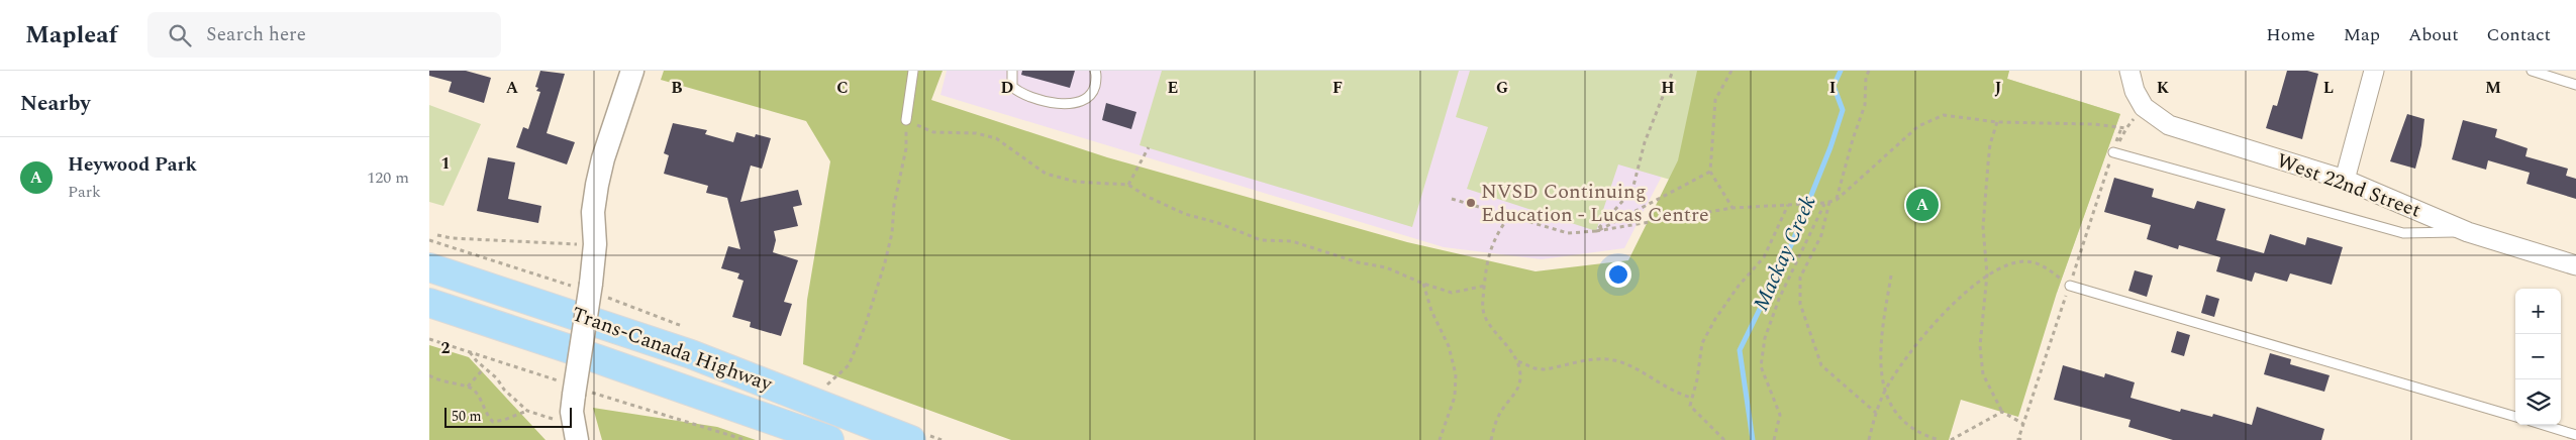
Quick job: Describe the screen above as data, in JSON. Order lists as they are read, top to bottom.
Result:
{
  "streets": {
    "highway": ["Trans-Canada Highway"],
    "street": ["West 22nd Street"]
  },
  "water": ["Mackay Creek"],
  "places": ["NVSD Continuing Education - Lucas Centre"],
  "scale_bar": "50 m",
  "page": {
    "header": "Mapleaf",
    "search": "Search here",
    "nav": [
      "Home",
      "Map",
      "About",
      "Contact"
    ],
    "heading": "Nearby",
    "list": [
      {
        "mark": "A",
        "name": "Heywood Park",
        "note": "Park",
        "value": "120 m"
      }
    ],
    "pins": "A",
    "map_buttons": ["+", "−"],
    "scale": "50 m"
  },
  "grid": {
    "columns": [
      "A",
      "B",
      "C",
      "D",
      "E",
      "F",
      "G",
      "H",
      "I",
      "J",
      "K",
      "L",
      "M"
    ],
    "rows": ["1", "2"]
  }
}
